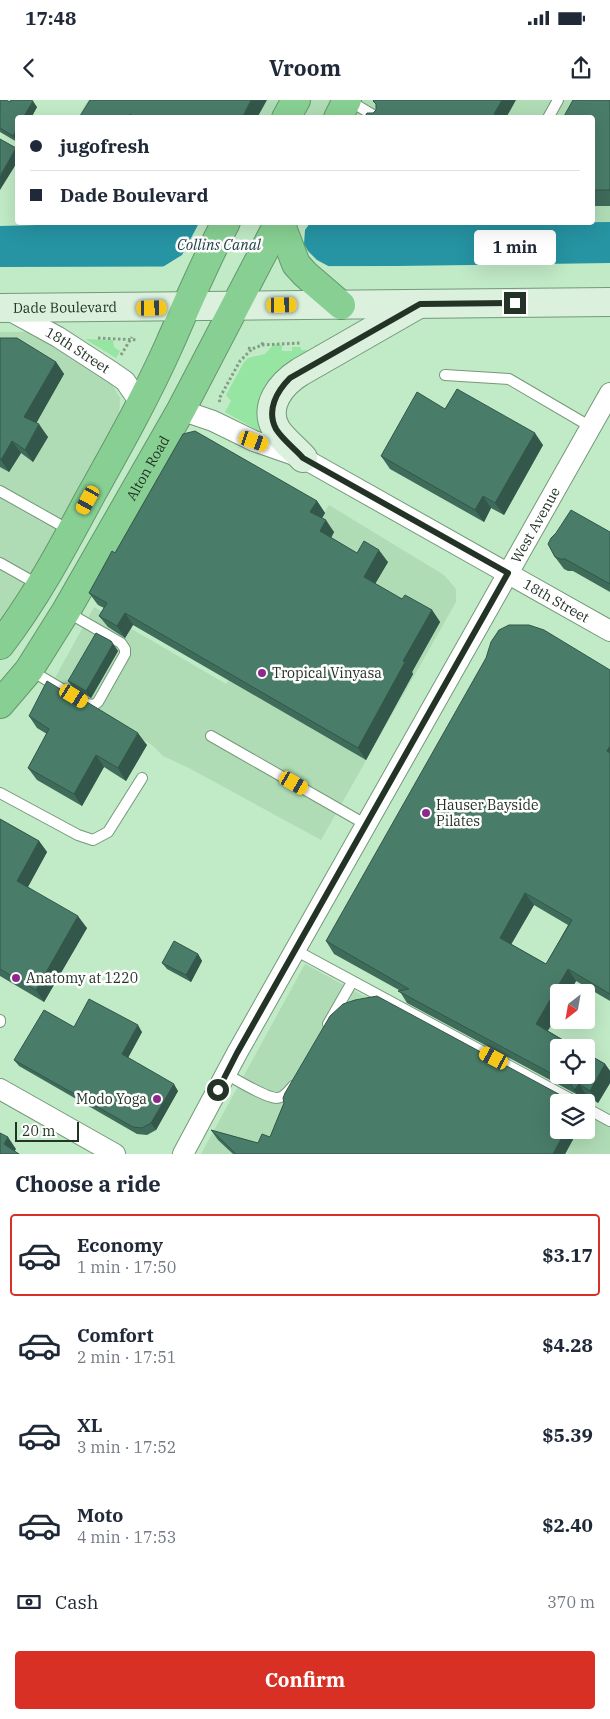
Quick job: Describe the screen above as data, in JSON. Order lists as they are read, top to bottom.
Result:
{
  "streets": {
    "highway": ["Alton Road"],
    "main road": ["Dade Boulevard"],
    "street": ["18th Street", "West Avenue"]
  },
  "crossings": [
    ["Dade Boulevard", "18th Street"],
    ["Dade Boulevard", "Alton Road"],
    ["18th Street", "Alton Road"],
    ["18th Street", "West Avenue"]
  ],
  "water": ["Collins Canal"],
  "places": [
    "Tropical Vinyasa",
    "Hauser Bayside Pilates",
    "Anatomy at 1220",
    "Modo Yoga"
  ],
  "scale_bar": "20 m",
  "north": "bottom left",
  "page": {
    "status": "17:48",
    "header": "Vroom",
    "banner": ["jugofresh", "Dade Boulevard"],
    "bubble": "1 min",
    "scale": "20 m",
    "heading": "Choose a ride",
    "list": [
      {
        "name": "Economy",
        "note": "1 min · 17:50",
        "value": "$3.17"
      },
      {
        "name": "Comfort",
        "note": "2 min · 17:51",
        "value": "$4.28"
      },
      {
        "name": "XL",
        "note": "3 min · 17:52",
        "value": "$5.39"
      },
      {
        "name": "Moto",
        "note": "4 min · 17:53",
        "value": "$2.40"
      }
    ],
    "pay": ["Cash", "370 m"],
    "buttons": "Confirm"
  }
}
